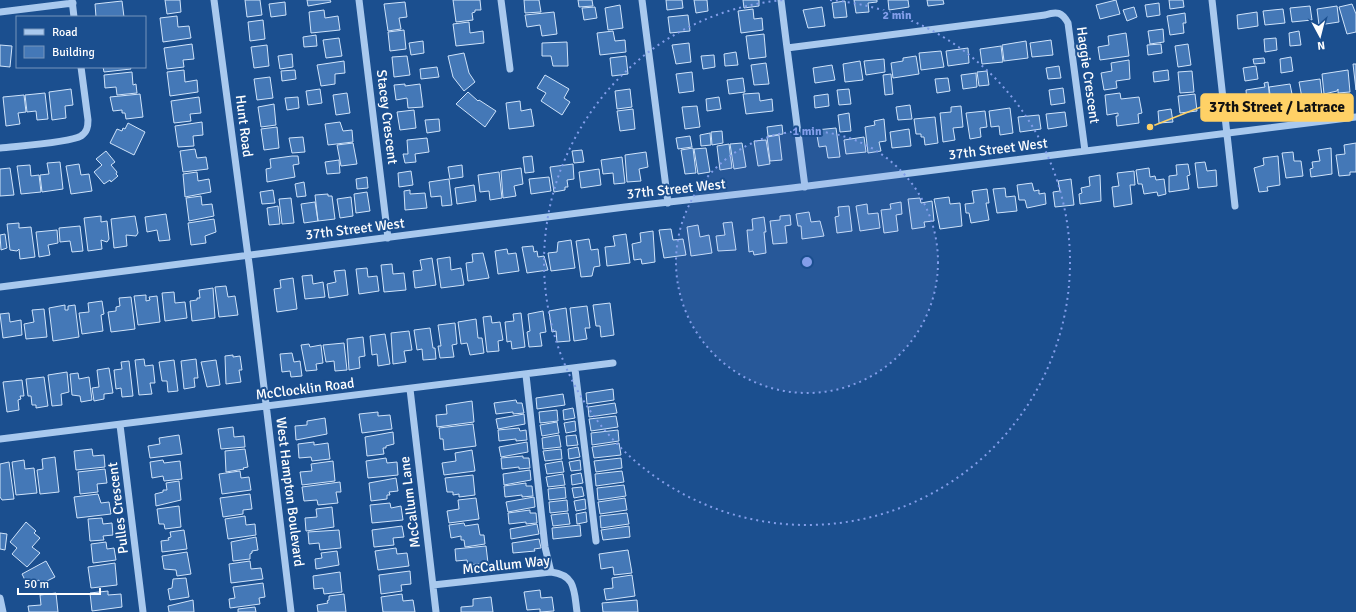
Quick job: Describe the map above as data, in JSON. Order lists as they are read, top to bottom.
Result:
{
  "streets": {
    "street": [
      "Haggie Crescent",
      "Stacey Crescent",
      "Hunt Road",
      "37th Street West",
      "McClocklin Road",
      "West Hampton Boulevard",
      "McCallum Lane",
      "Pulles Crescent",
      "McCallum Way"
    ]
  },
  "crossings": [
    ["Haggie Crescent", "37th Street West"],
    ["Stacey Crescent", "37th Street West"],
    ["Hunt Road", "37th Street West"],
    ["Hunt Road", "West Hampton Boulevard"],
    ["37th Street West", "West Hampton Boulevard"],
    ["McClocklin Road", "West Hampton Boulevard"],
    ["McClocklin Road", "McCallum Lane"],
    ["McClocklin Road", "Pulles Crescent"],
    ["McCallum Lane", "McCallum Way"]
  ],
  "places": ["37th Street / Latrace"],
  "legend": ["Road", "Building"],
  "scale_bar": "50 m",
  "north": "bottom",
  "rings": ["2 min", "1 min"]
}
